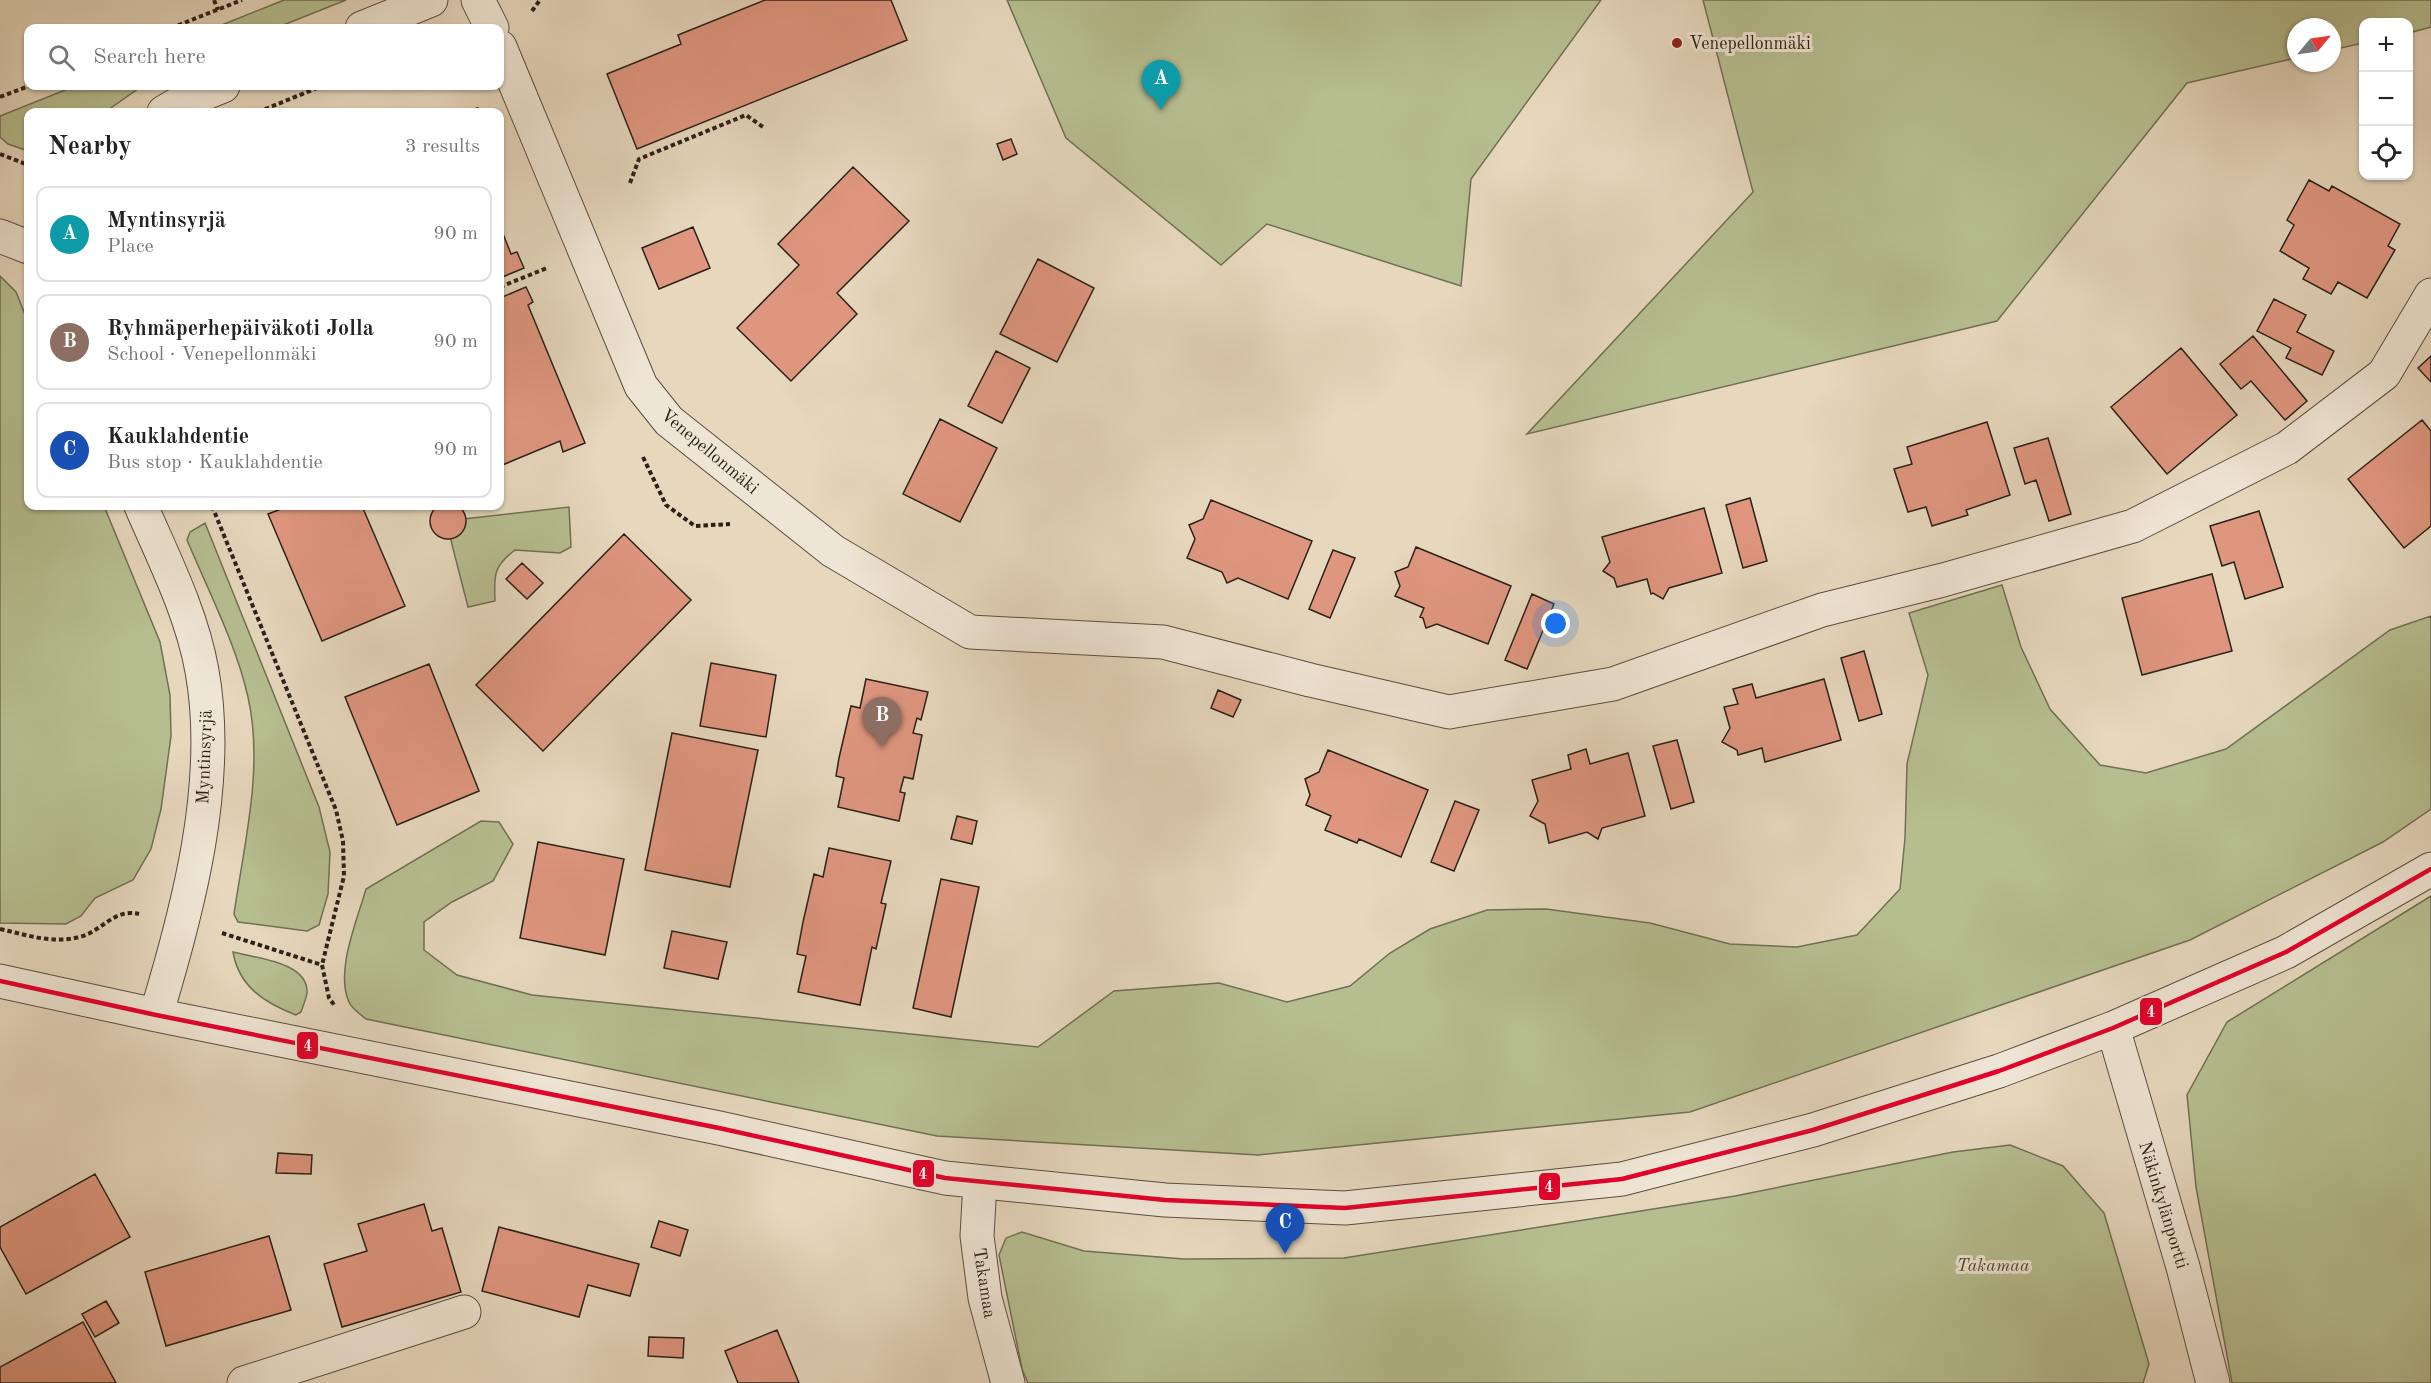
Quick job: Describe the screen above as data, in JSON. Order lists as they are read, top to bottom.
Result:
{
  "streets": {
    "street": [
      "Venepellonmäki",
      "Myntinsyrjä",
      "Näkinkylänportti",
      "Takamaa"
    ]
  },
  "parks": ["Takamaa"],
  "places": ["Venepellonmäki"],
  "lines": ["transit line 4"],
  "north": "top right",
  "page": {
    "map_buttons": ["+", "−"],
    "search": "Search here",
    "pins": ["A", "B", "C"],
    "heading": ["Nearby", "3 results"],
    "list": [
      {
        "mark": "A",
        "name": "Myntinsyrjä",
        "note": "Place",
        "value": "90 m"
      },
      {
        "mark": "B",
        "name": "Ryhmäperhepäiväkoti Jolla",
        "note": "School · Venepellonmäki",
        "value": "90 m"
      },
      {
        "mark": "C",
        "name": "Kauklahdentie",
        "note": "Bus stop · Kauklahdentie",
        "value": "90 m"
      }
    ]
  }
}
